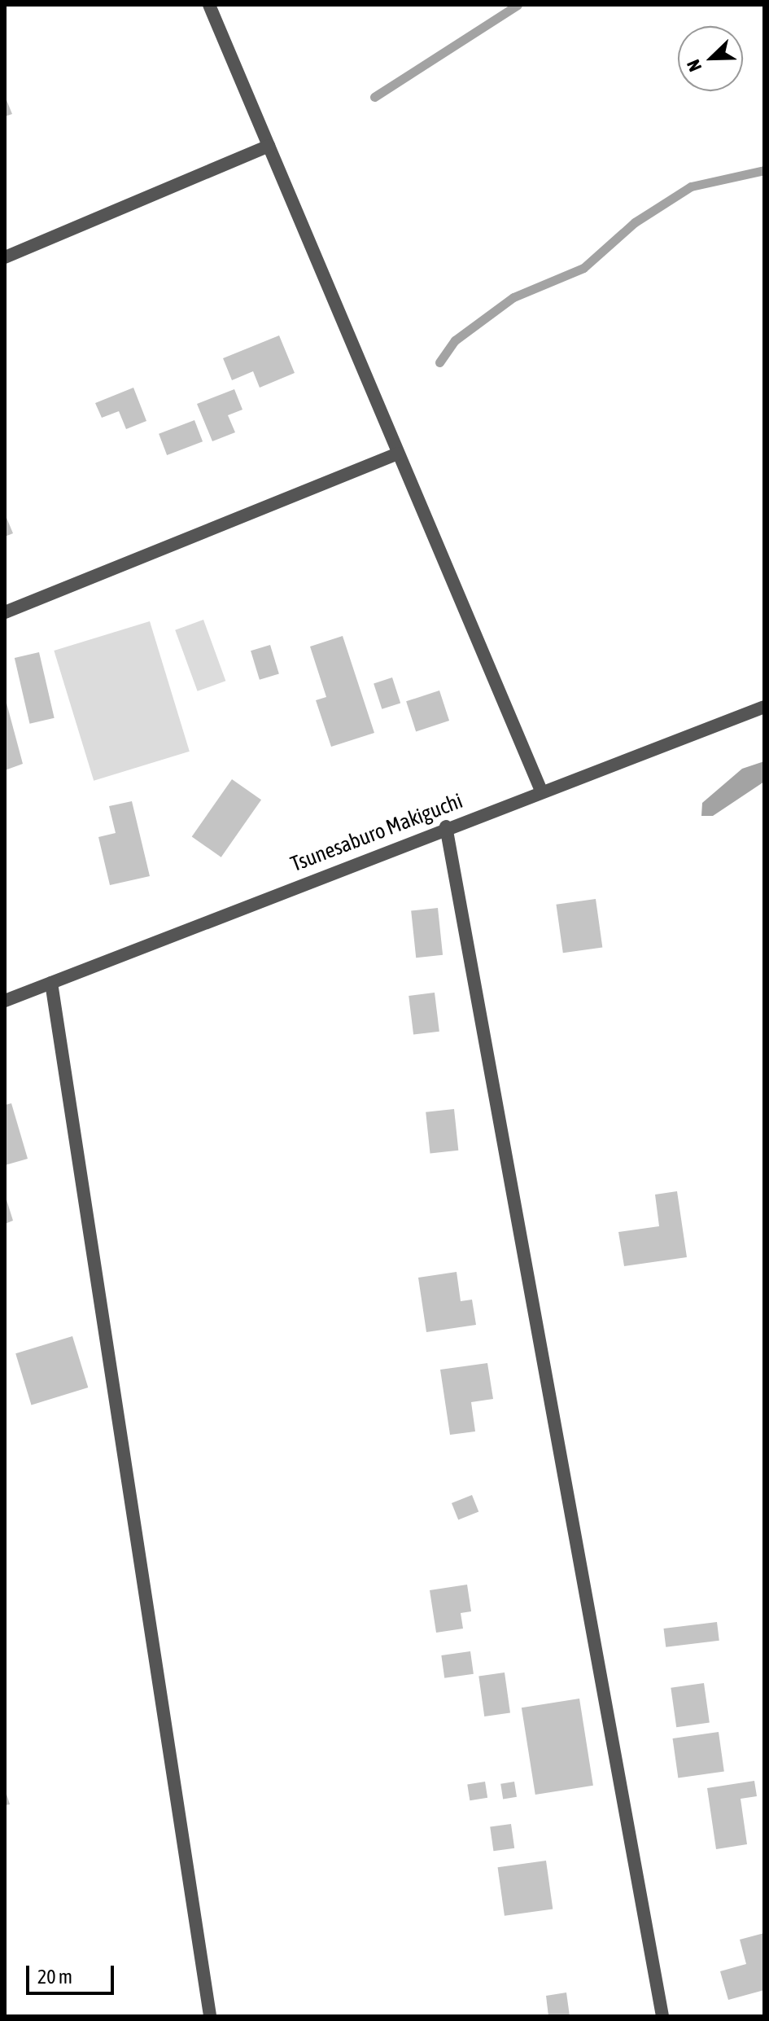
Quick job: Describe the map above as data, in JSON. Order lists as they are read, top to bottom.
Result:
{
  "streets": {
    "street": ["Tsunesaburo Makiguchi"]
  },
  "scale_bar": "20 m",
  "north": "bottom left"
}
